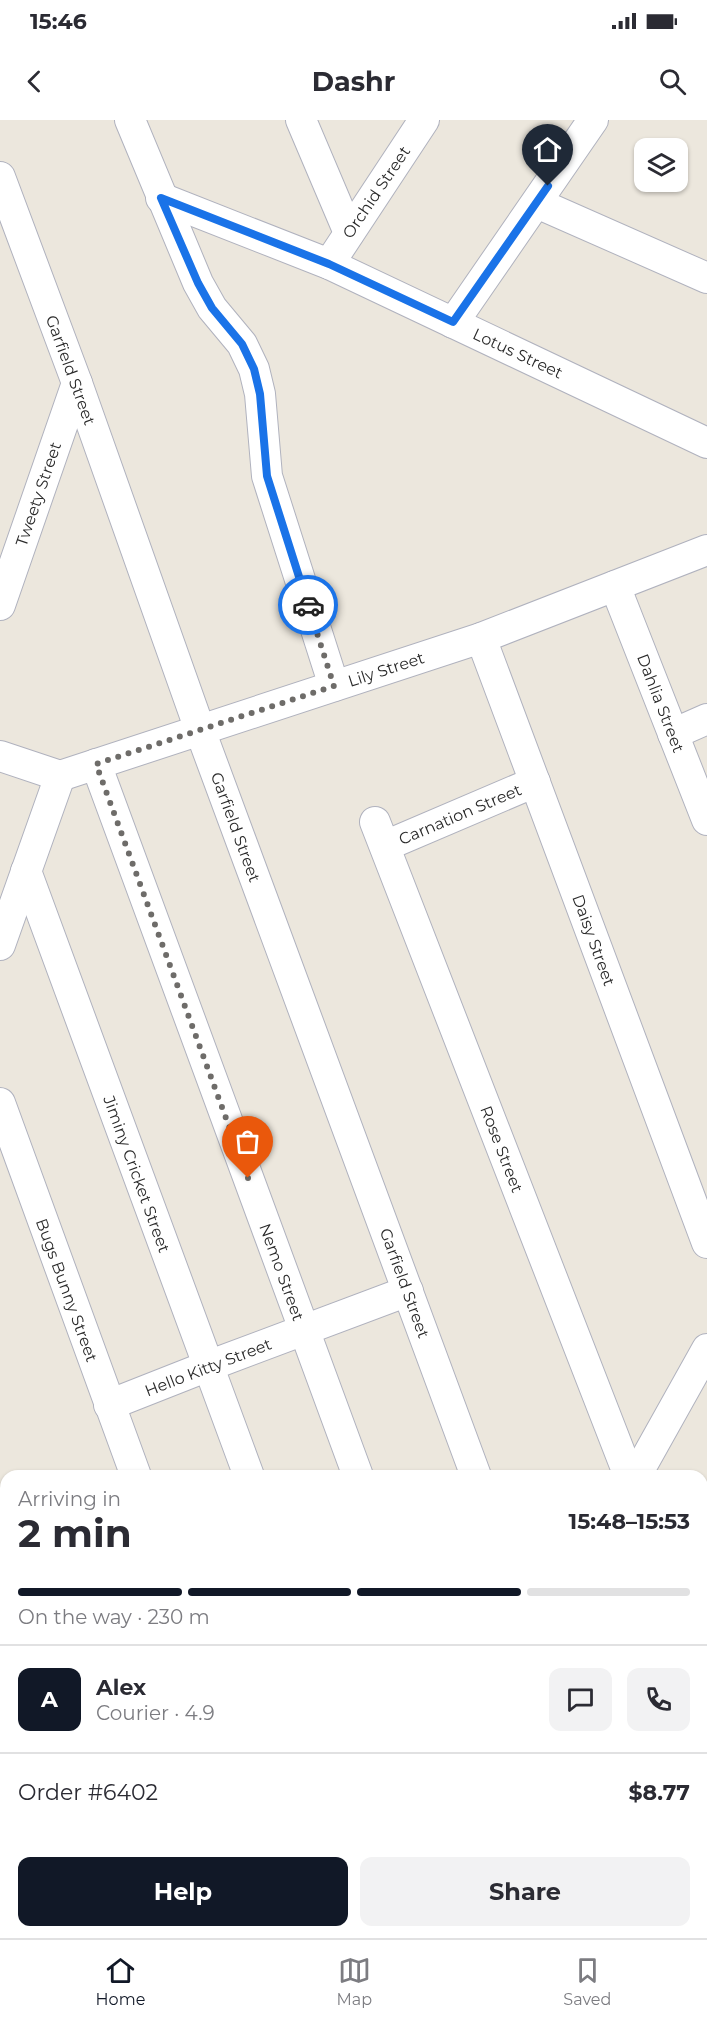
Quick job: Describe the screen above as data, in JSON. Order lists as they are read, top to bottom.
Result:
{
  "streets": {
    "street": [
      "Orchid Street",
      "Lotus Street",
      "Garfield Street",
      "Tweety Street",
      "Lily Street",
      "Dahlia Street",
      "Carnation Street",
      "Daisy Street",
      "Rose Street",
      "Jiminy Cricket Street",
      "Nemo Street",
      "Bugs Bunny Street",
      "Hello Kitty Street"
    ]
  },
  "crossings": [
    ["Orchid Street", "Lotus Street"],
    ["Garfield Street", "Tweety Street"],
    ["Garfield Street", "Lily Street"],
    ["Garfield Street", "Hello Kitty Street"],
    ["Lily Street", "Dahlia Street"],
    ["Lily Street", "Daisy Street"],
    ["Lily Street", "Nemo Street"],
    ["Carnation Street", "Daisy Street"],
    ["Carnation Street", "Rose Street"],
    ["Jiminy Cricket Street", "Hello Kitty Street"],
    ["Nemo Street", "Hello Kitty Street"],
    ["Bugs Bunny Street", "Hello Kitty Street"]
  ],
  "page": {
    "status": "15:46",
    "header": "Dashr",
    "heading": ["2 min", "Arriving in", "15:48–15:53"],
    "panel": [
      "Alex",
      "Courier · 4.9",
      "Order #6402",
      "$8.77"
    ],
    "bar": "On the way · 230 m",
    "round": "A",
    "buttons": ["Help", "Share"],
    "tabs": ["Home", "Map", "Saved"]
  }
}
